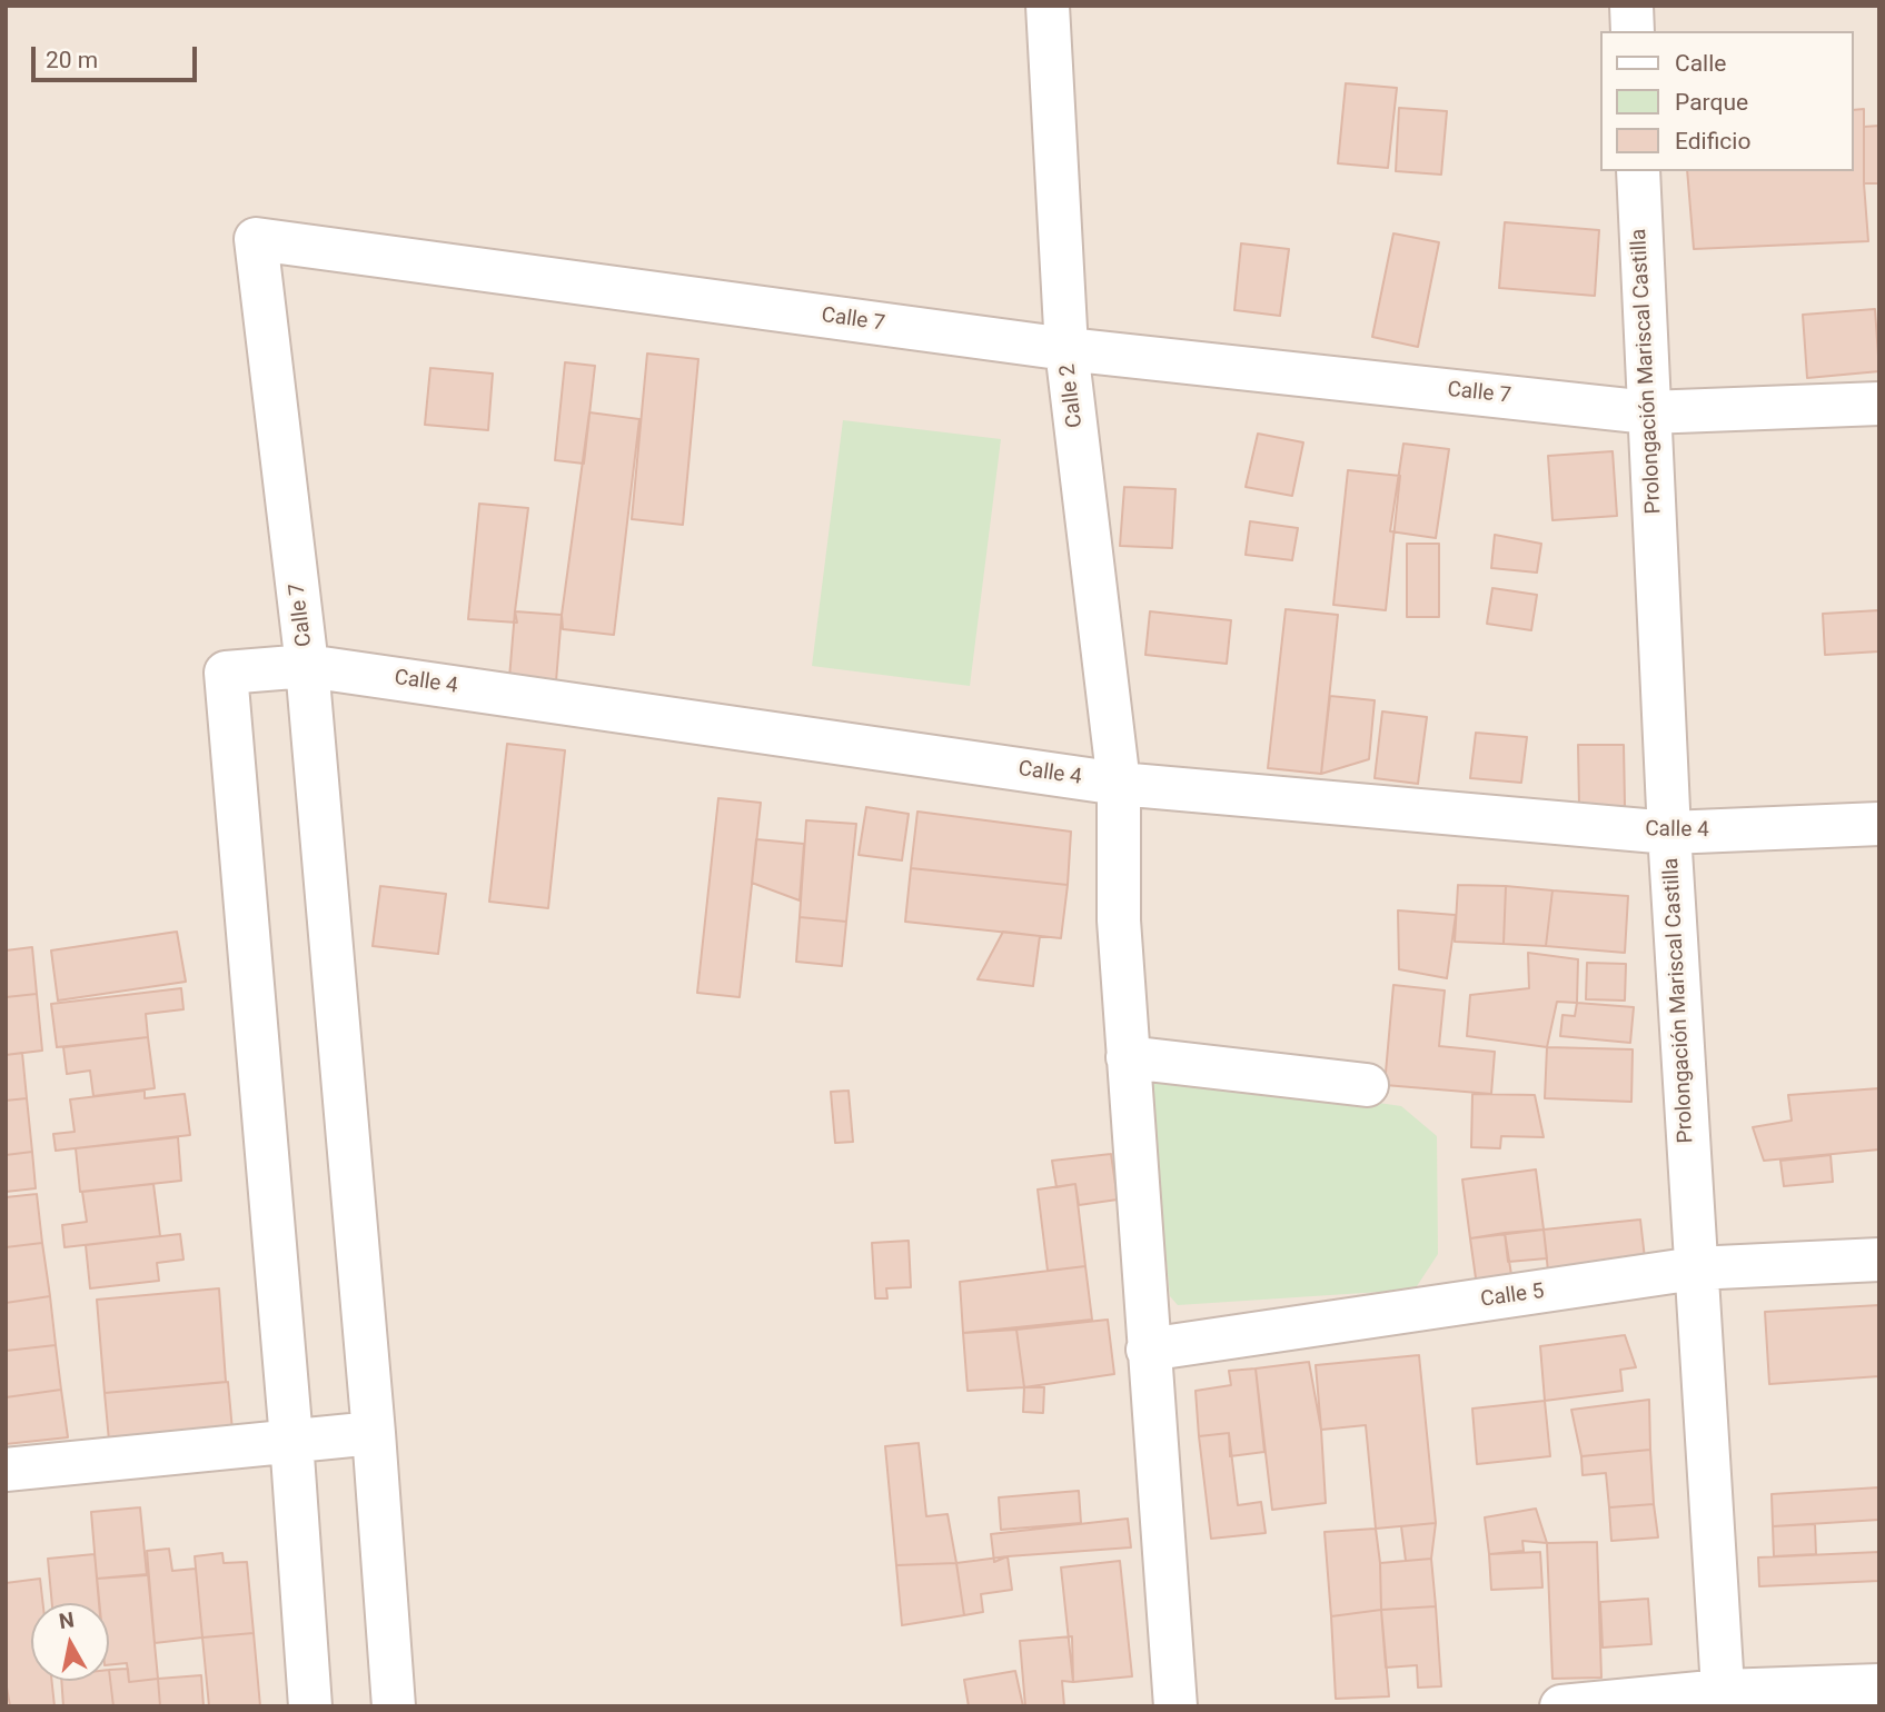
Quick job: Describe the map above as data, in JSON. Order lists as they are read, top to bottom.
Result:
{
  "streets": {
    "street": [
      "Calle 7",
      "Prolongación Mariscal Castilla",
      "Calle 2",
      "Calle 4",
      "Calle 5"
    ]
  },
  "crossings": [
    ["Calle 7", "Prolongación Mariscal Castilla"],
    ["Calle 7", "Calle 2"],
    ["Calle 7", "Calle 4"],
    ["Prolongación Mariscal Castilla", "Calle 4"],
    ["Prolongación Mariscal Castilla", "Calle 5"],
    ["Calle 2", "Calle 4"],
    ["Calle 2", "Calle 5"]
  ],
  "legend": ["Calle", "Parque", "Edificio"],
  "scale_bar": "20 m",
  "north": "top"
}
